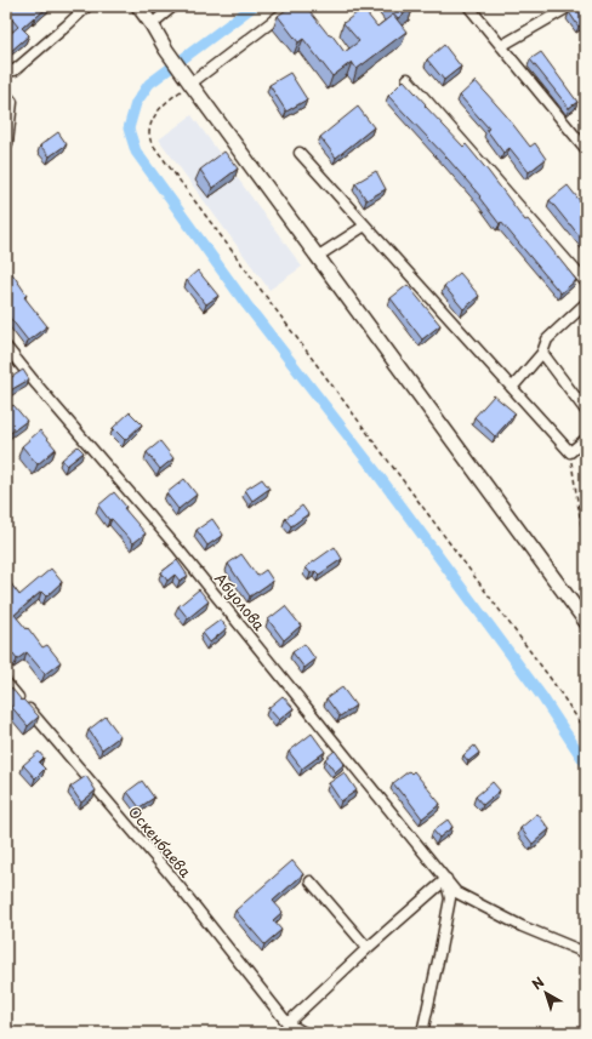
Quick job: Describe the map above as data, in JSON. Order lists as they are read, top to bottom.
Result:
{
  "streets": {
    "street": ["Абуолова", "Оскенбаева"]
  },
  "north": "top left"
}
